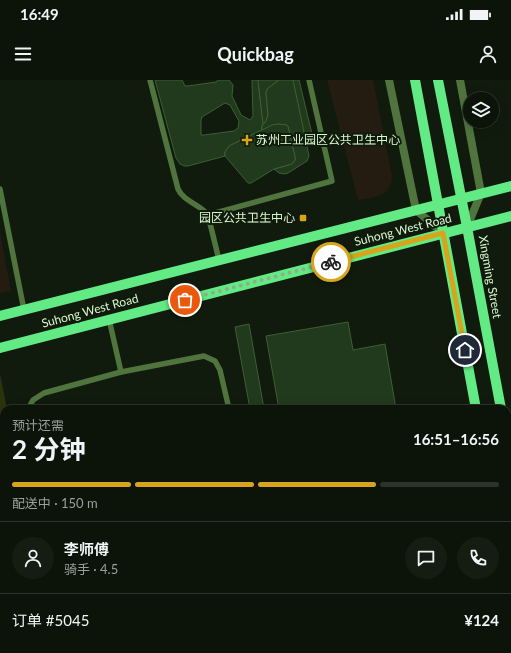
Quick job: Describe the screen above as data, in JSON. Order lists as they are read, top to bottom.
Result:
{
  "streets": {
    "main road": ["Suhong West Road", "Xingming Street"]
  },
  "crossings": [
    ["Suhong West Road", "Xingming Street"]
  ],
  "places": {
    "health": ["苏州工业园区公共卫生中心"],
    "transit": ["园区公共卫生中心"]
  },
  "page": {
    "status": "16:49",
    "header": "Quickbag",
    "heading": ["2 分钟", "预计还需", "16:51–16:56"],
    "panel": [
      "李师傅",
      "骑手 · 4.5",
      "订单 #5045",
      "¥124"
    ],
    "bar": "配送中 · 150 m"
  }
}
